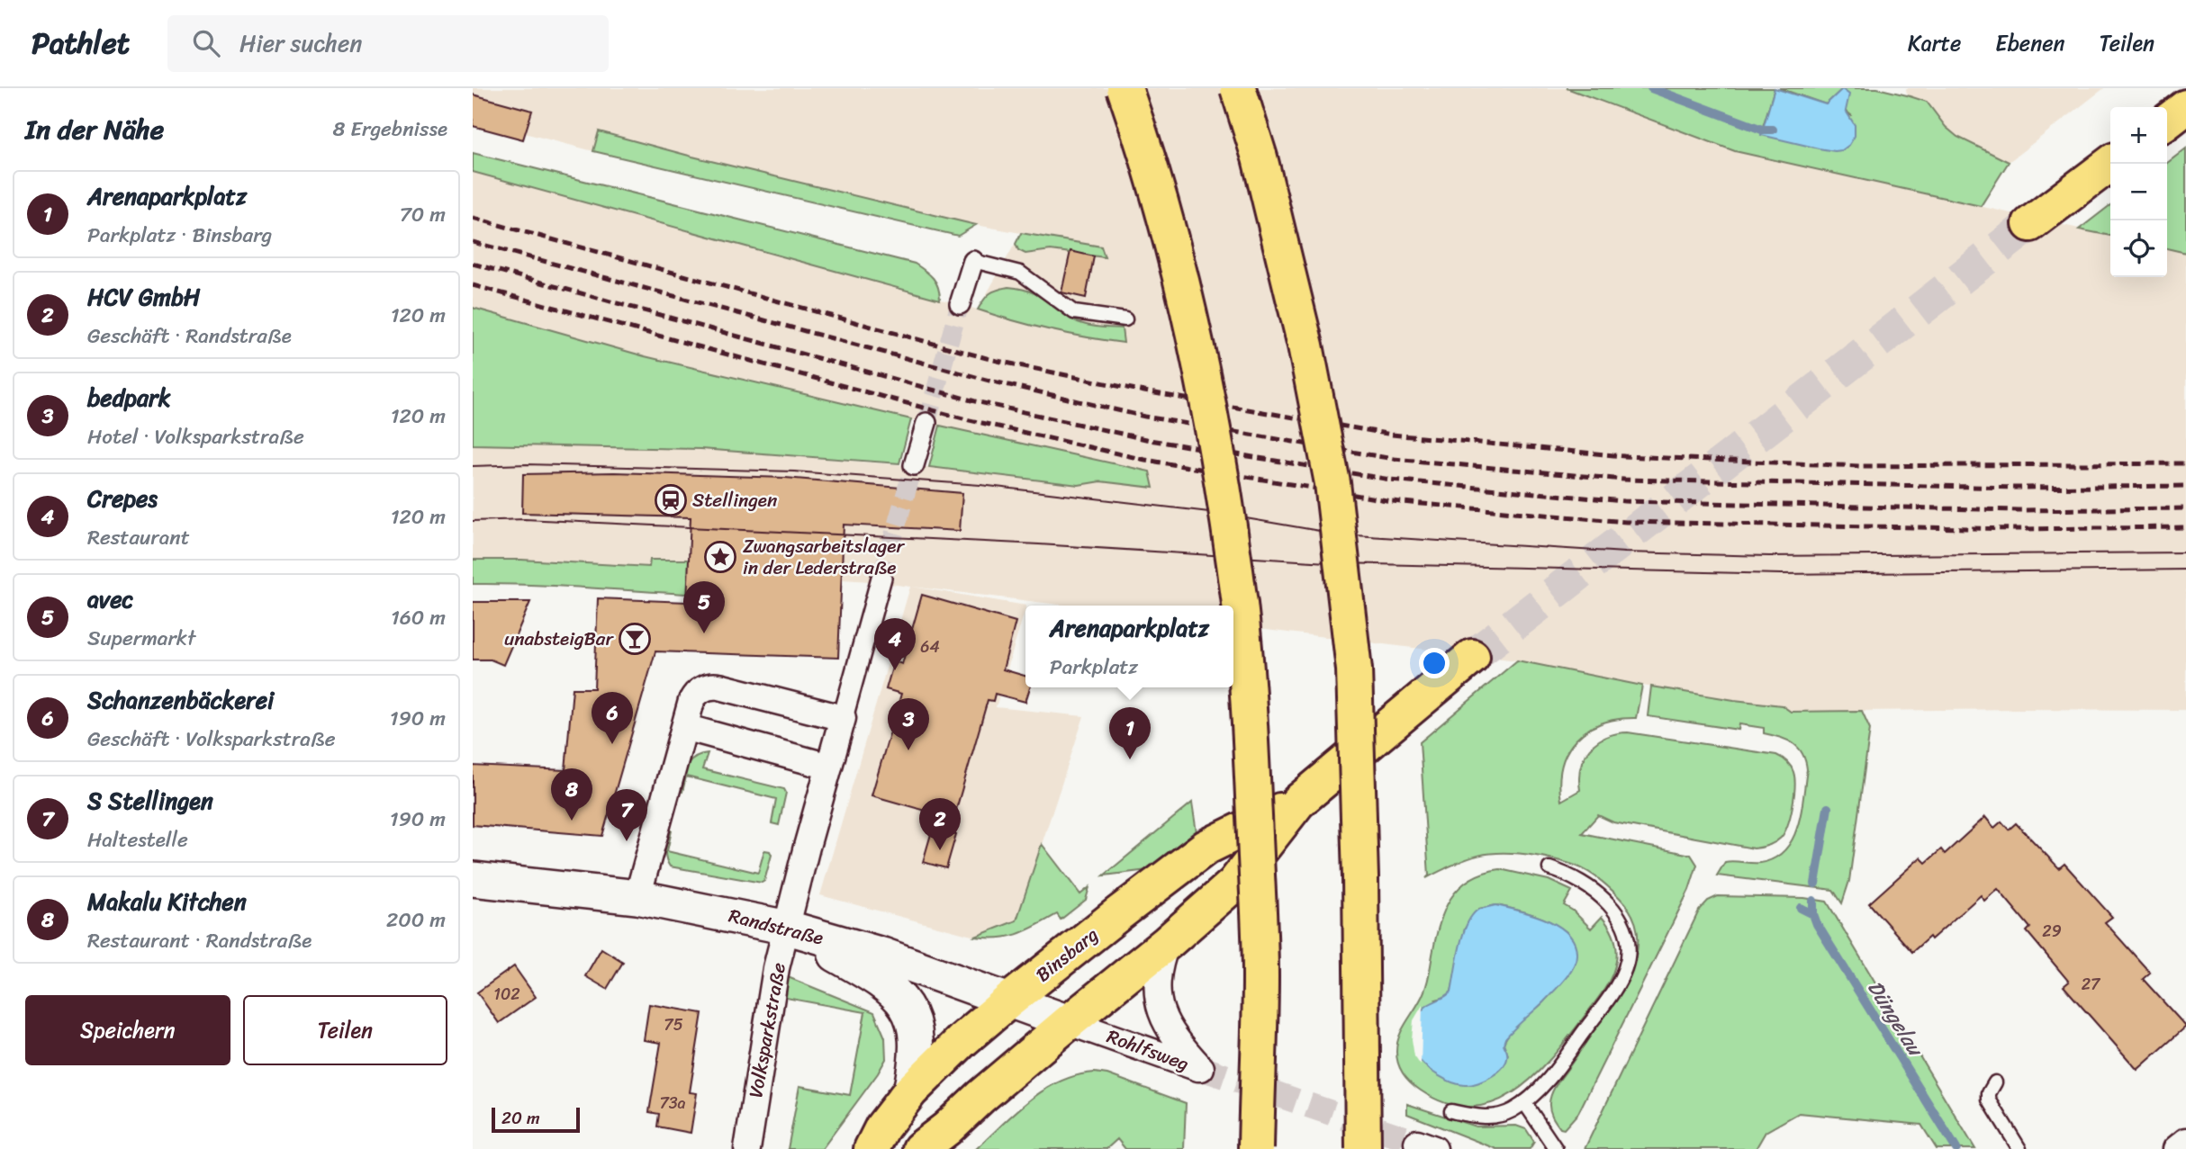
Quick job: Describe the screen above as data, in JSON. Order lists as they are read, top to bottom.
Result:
{
  "streets": {
    "main road": ["Binsbarg"],
    "street": ["Randstraße", "Volksparkstraße", "Rohlfsweg"]
  },
  "crossings": [
    ["Randstraße", "Binsbarg"],
    ["Randstraße", "Volksparkstraße"],
    ["Randstraße", "Rohlfsweg"],
    ["Binsbarg", "Rohlfsweg"]
  ],
  "water": ["Düngelau"],
  "places": {
    "station": ["Stellingen"],
    "place": ["Zwangsarbeitslager in der Lederstraße"],
    "bar": ["unabsteigBar"]
  },
  "house_numbers": [
    "64",
    "29",
    "27",
    "102",
    "75",
    "73a"
  ],
  "scale_bar": "20 m",
  "page": {
    "header": "Pathlet",
    "search": "Hier suchen",
    "nav": ["Karte", "Ebenen", "Teilen"],
    "heading": ["In der Nähe", "8 Ergebnisse"],
    "map_buttons": ["+", "−"],
    "list": [
      {
        "mark": "1",
        "name": "Arenaparkplatz",
        "note": "Parkplatz · Binsbarg",
        "value": "70 m"
      },
      {
        "mark": "2",
        "name": "HCV GmbH",
        "note": "Geschäft · Randstraße",
        "value": "120 m"
      },
      {
        "mark": "3",
        "name": "bedpark",
        "note": "Hotel · Volksparkstraße",
        "value": "120 m"
      },
      {
        "mark": "4",
        "name": "Crepes",
        "note": "Restaurant",
        "value": "120 m"
      },
      {
        "mark": "5",
        "name": "avec",
        "note": "Supermarkt",
        "value": "160 m"
      },
      {
        "mark": "6",
        "name": "Schanzenbäckerei",
        "note": "Geschäft · Volksparkstraße",
        "value": "190 m"
      },
      {
        "mark": "7",
        "name": "S Stellingen",
        "note": "Haltestelle",
        "value": "190 m"
      },
      {
        "mark": "8",
        "name": "Makalu Kitchen",
        "note": "Restaurant · Randstraße",
        "value": "200 m"
      }
    ],
    "pins": [
      "5",
      "4",
      "6",
      "3",
      "1",
      "8",
      "7",
      "2"
    ],
    "popup": ["Arenaparkplatz", "Parkplatz"],
    "buttons": ["Speichern", "Teilen"],
    "scale": "20 m"
  }
}
